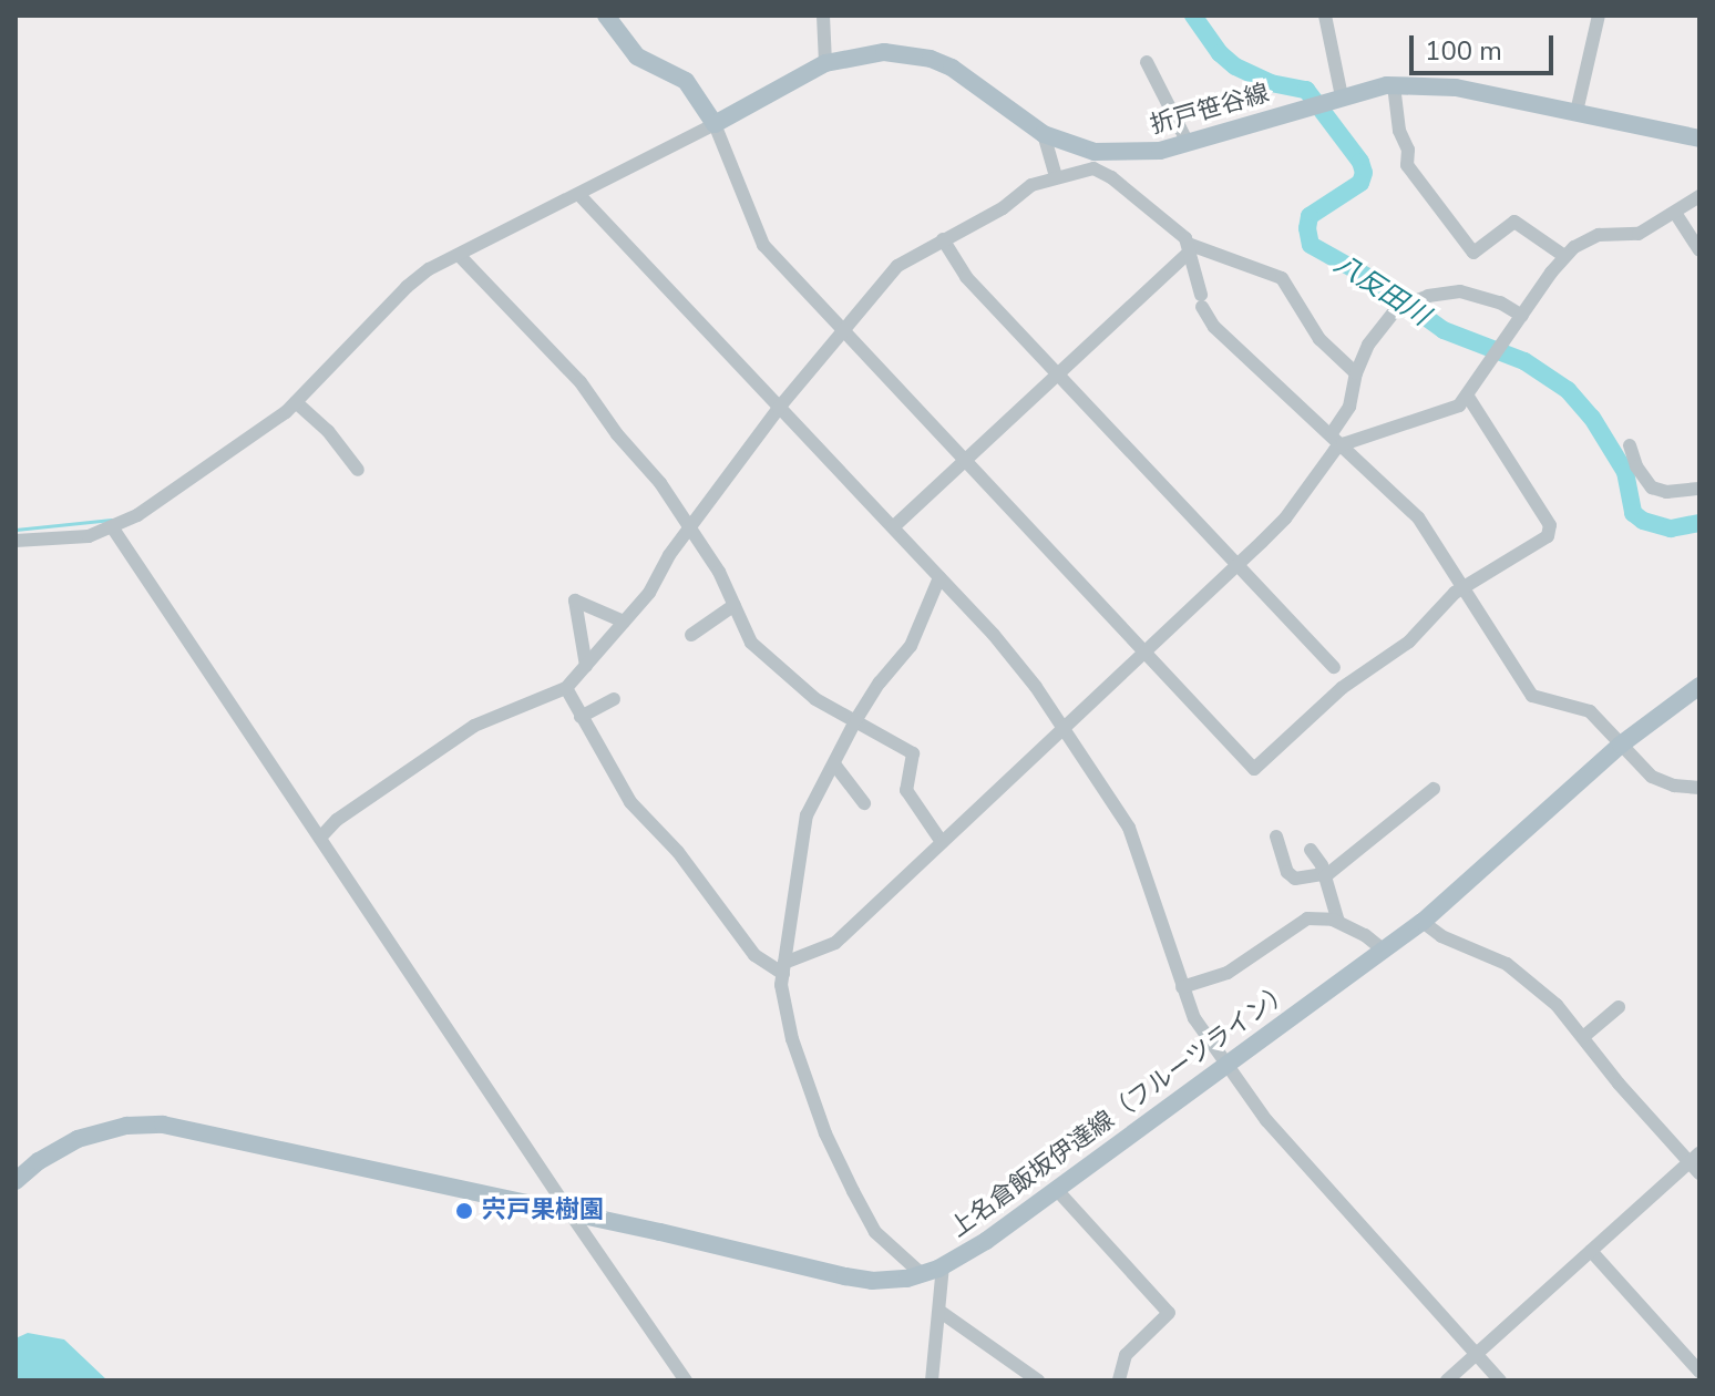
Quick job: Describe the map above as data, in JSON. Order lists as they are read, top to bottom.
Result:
{
  "streets": {
    "main road": ["折戸笹谷線", "上名倉飯坂伊達線（フルーツライン）"]
  },
  "water": ["八反田川"],
  "places": ["宍戸果樹園"],
  "scale_bar": "100 m"
}
